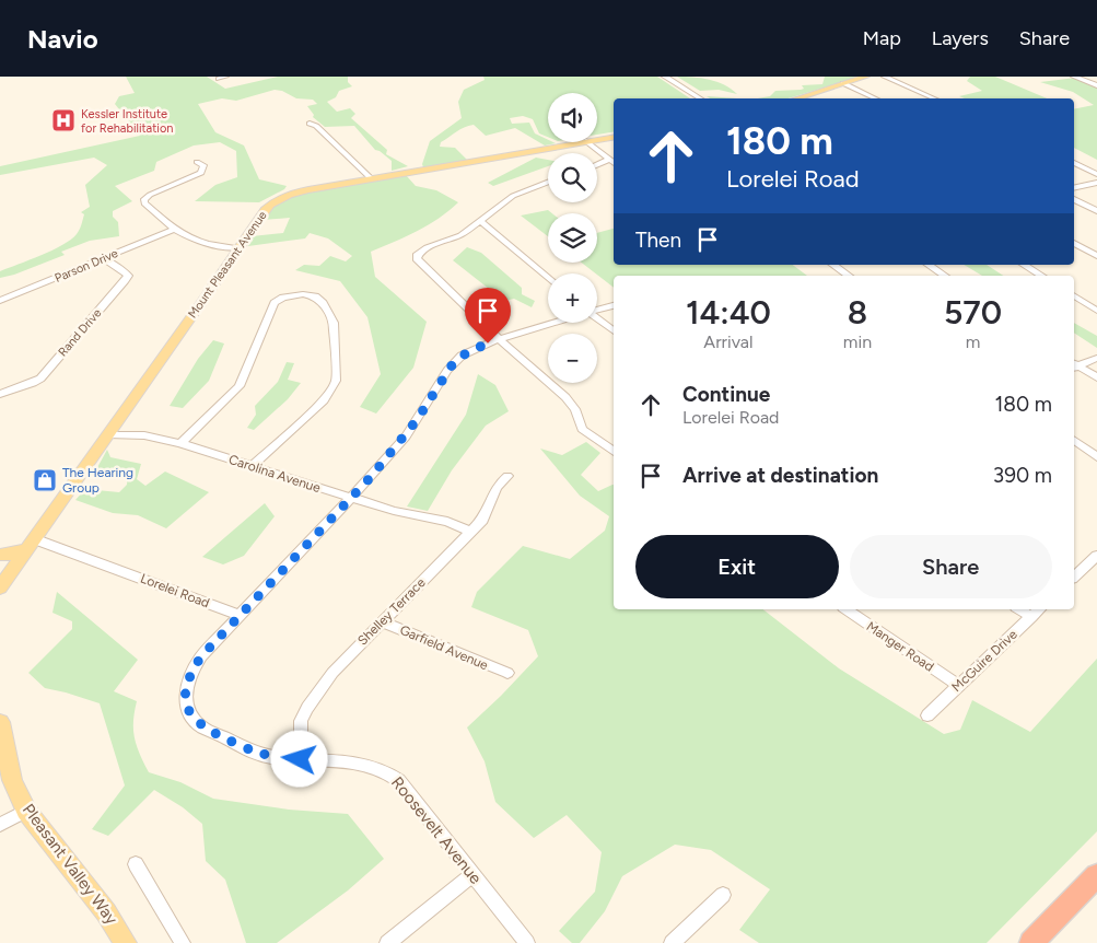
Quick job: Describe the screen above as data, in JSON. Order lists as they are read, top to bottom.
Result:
{
  "streets": {
    "main road": ["Mount Pleasant Avenue", "Pleasant Valley Way"],
    "street": [
      "Parson Drive",
      "Rand Drive",
      "Carolina Avenue",
      "Lorelei Road",
      "Shelley Terrace",
      "Manger Road",
      "Garfield Avenue",
      "McGuire Drive",
      "Roosevelt Avenue"
    ]
  },
  "crossings": [
    ["Mount Pleasant Avenue", "Carolina Avenue"],
    ["Mount Pleasant Avenue", "Lorelei Road"],
    ["Parson Drive", "Rand Drive"],
    ["Carolina Avenue", "Shelley Terrace"],
    ["Lorelei Road", "Roosevelt Avenue"],
    ["Shelley Terrace", "Garfield Avenue"],
    ["Shelley Terrace", "Roosevelt Avenue"],
    ["Manger Road", "McGuire Drive"]
  ],
  "places": {
    "hospital": ["Kessler Institute for Rehabilitation"],
    "shop": ["The Hearing Group"]
  },
  "page": {
    "header": "Navio",
    "nav": ["Map", "Layers", "Share"],
    "map_buttons": ["+", "−"],
    "turn": ["180 m", "Lorelei Road"],
    "then": "Then",
    "eta": [
      "14:40",
      "Arrival",
      "8",
      "min",
      "570",
      "m"
    ],
    "list": [
      {
        "name": "Continue",
        "note": "Lorelei Road",
        "value": "180 m"
      },
      {
        "name": "Arrive at destination",
        "value": "390 m"
      }
    ],
    "buttons": ["Exit", "Share"]
  }
}
